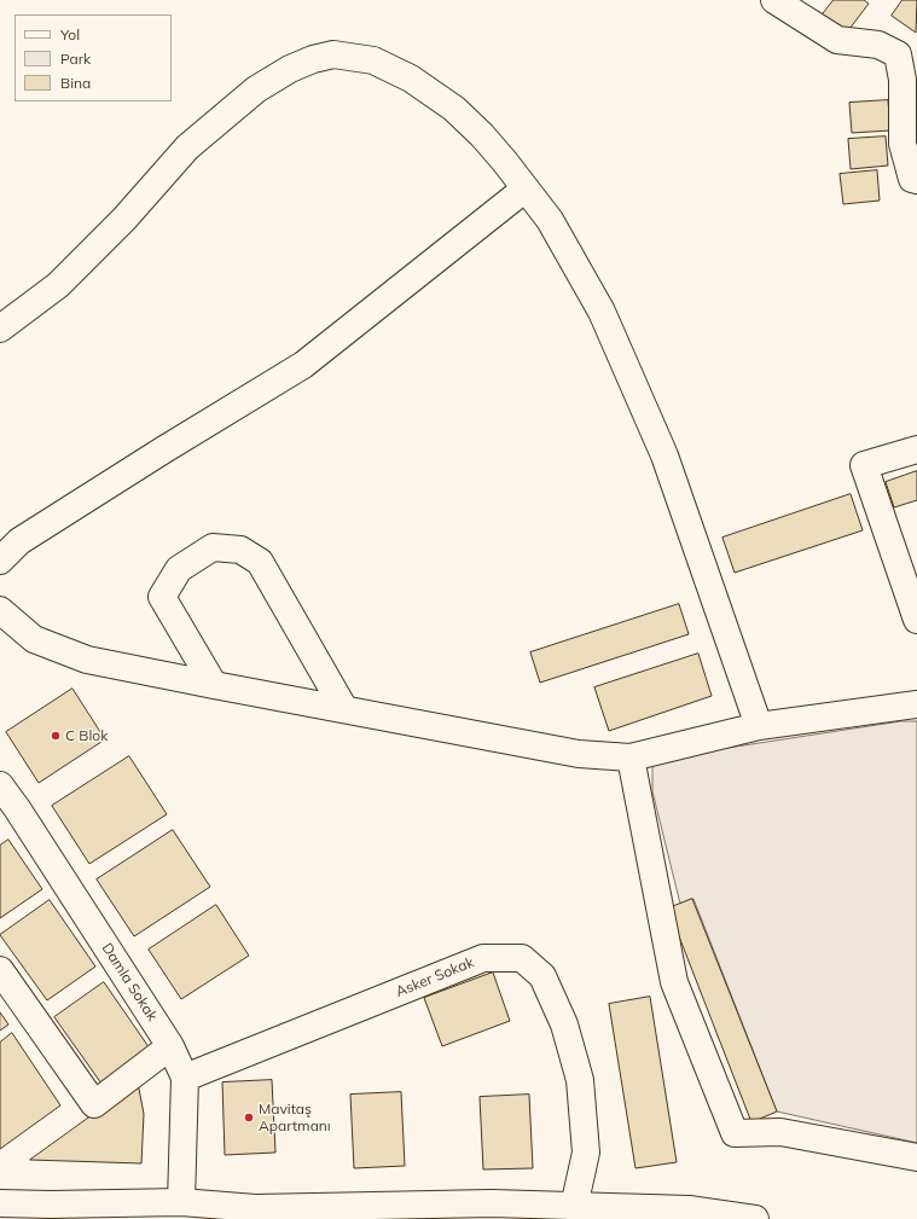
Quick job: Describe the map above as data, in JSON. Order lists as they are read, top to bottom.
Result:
{
  "streets": {
    "street": ["Asker Sokak", "Damla Sokak"]
  },
  "crossings": [
    ["Asker Sokak", "Damla Sokak"]
  ],
  "places": ["C Blok", "Mavitaş Apartmanı"],
  "legend": ["Yol", "Park", "Bina"]
}
